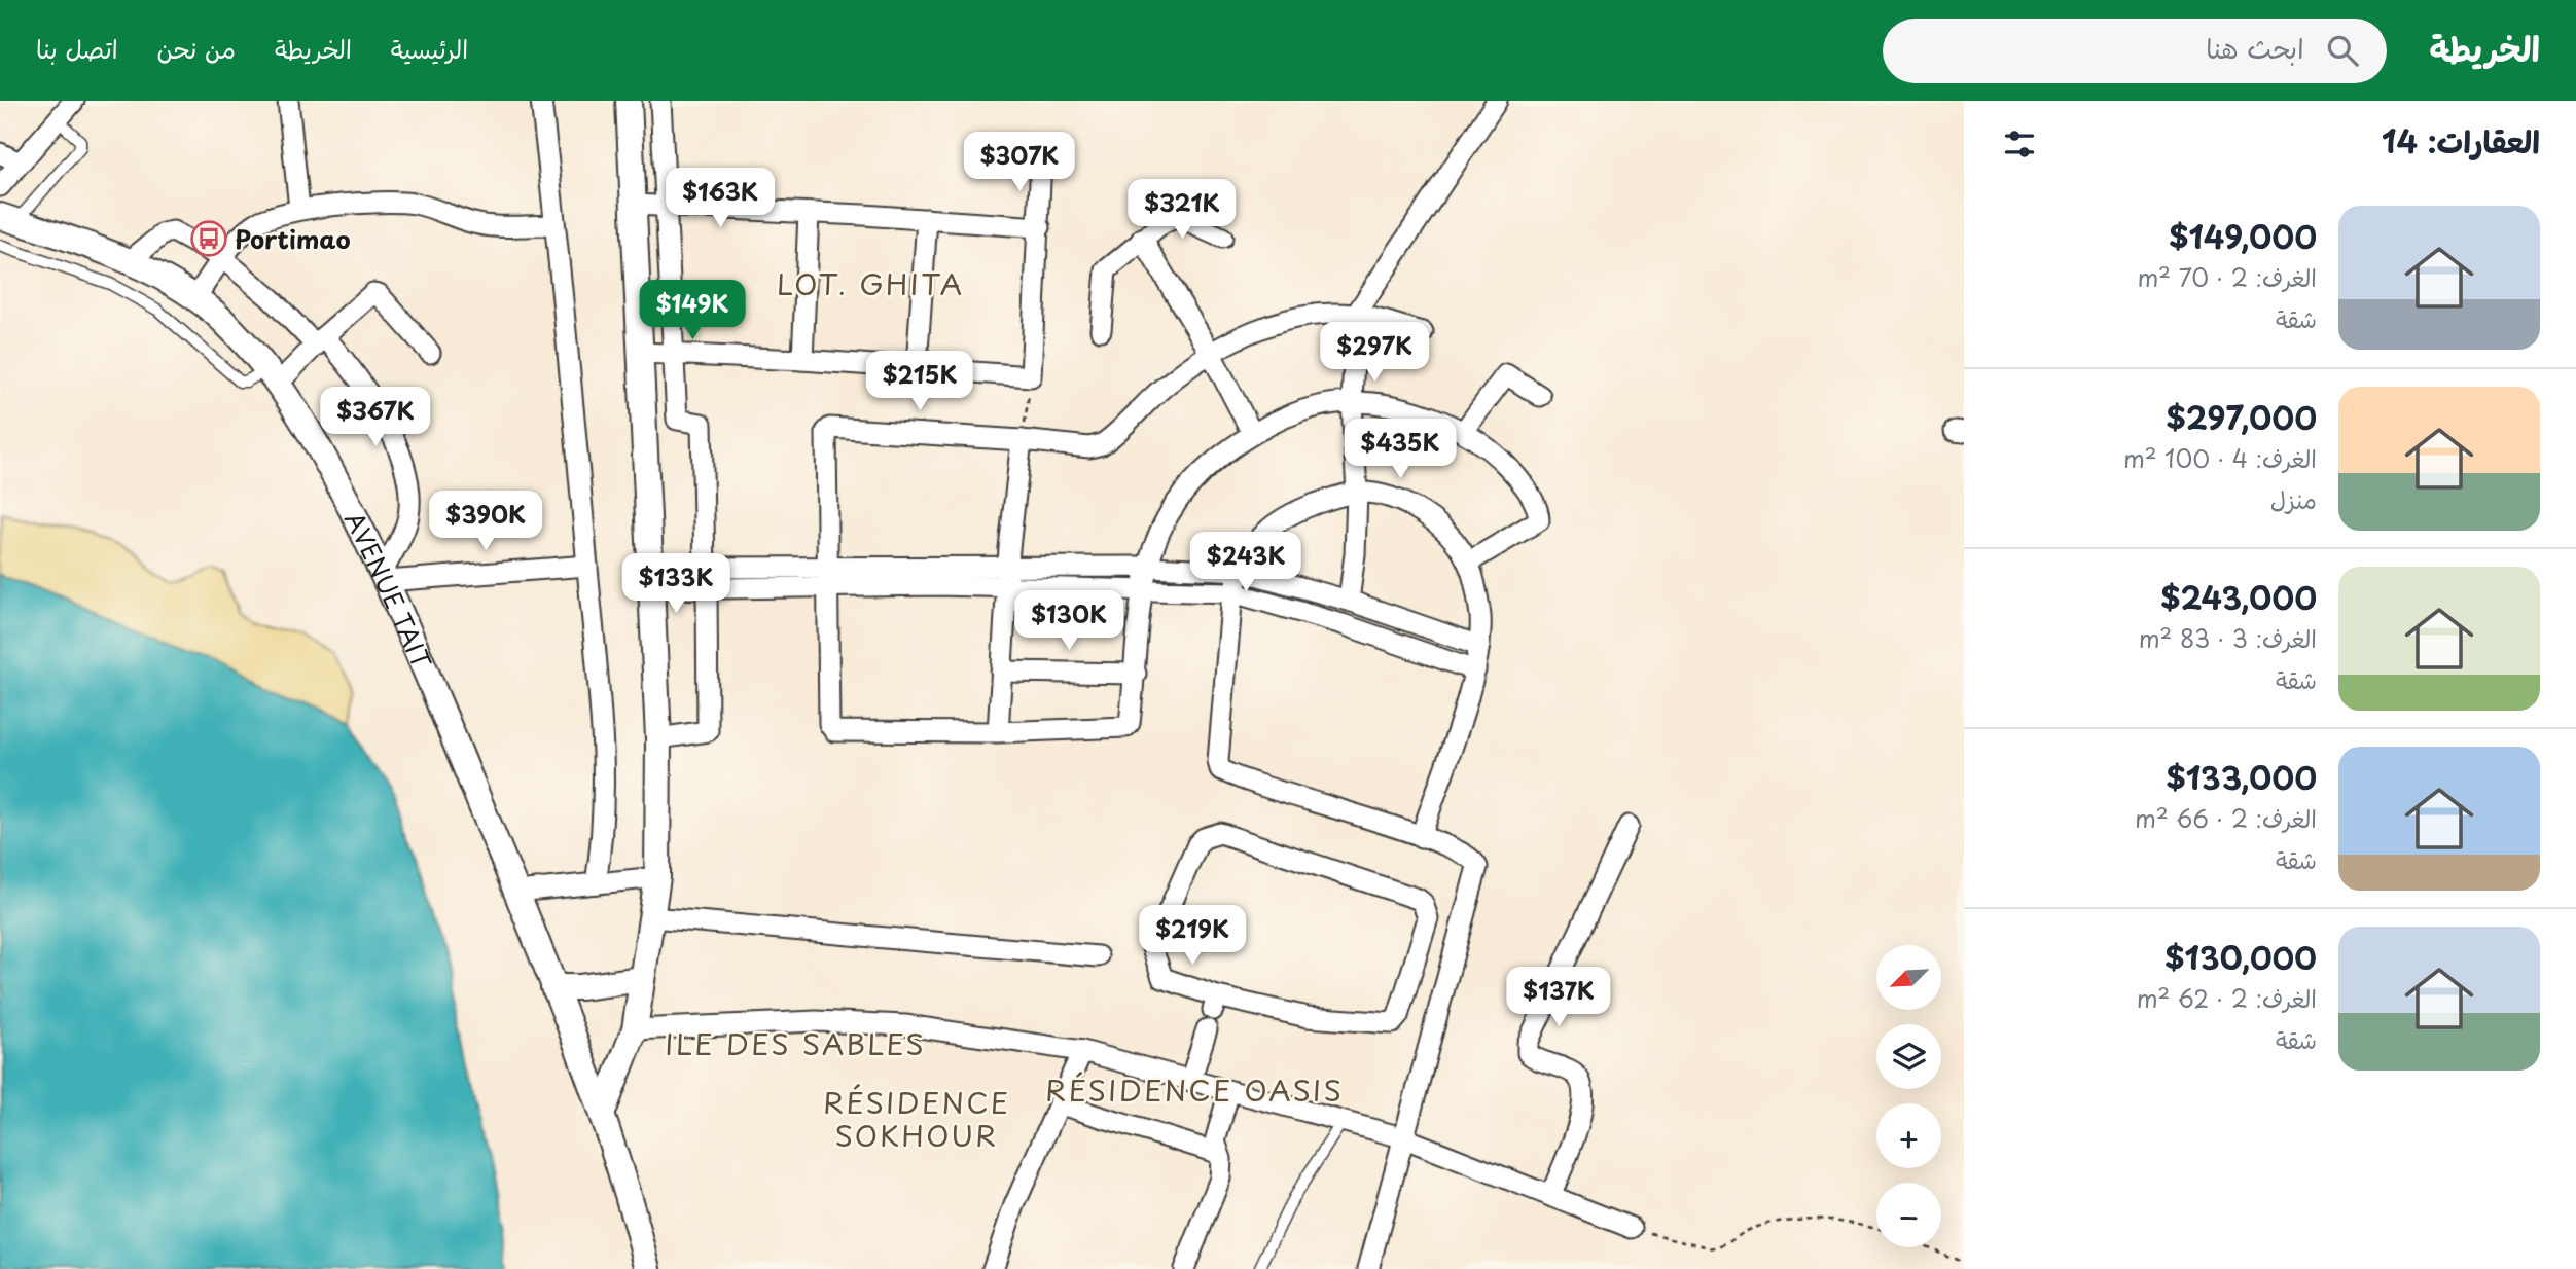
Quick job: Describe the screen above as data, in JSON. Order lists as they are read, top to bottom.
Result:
{
  "streets": {
    "street": ["AVENUE TAIT"]
  },
  "districts": [
    "LOT. GHITA",
    "ILE DES SABLES",
    "RÉSIDENCE OASIS",
    "RÉSIDENCE SOKHOUR"
  ],
  "places": {
    "bus stop": ["Portimao"]
  },
  "north": "bottom left",
  "page": {
    "header": "الخريطة",
    "search": "ابحث هنا",
    "nav": [
      "الرئيسية",
      "الخريطة",
      "من نحن",
      "اتصل بنا"
    ],
    "heading": "العقارات: 14",
    "price": [
      "$307K",
      "$163K",
      "$321K",
      "$149K",
      "$297K",
      "$215K",
      "$367K",
      "$435K",
      "$390K",
      "$243K",
      "$133K",
      "$130K",
      "$219K",
      "$137K"
    ],
    "list": [
      {
        "name": "$149,000",
        "note": "الغرف: 2 · 70 m² · شقة"
      },
      {
        "name": "$297,000",
        "note": "الغرف: 4 · 100 m² · منزل"
      },
      {
        "name": "$243,000",
        "note": "الغرف: 3 · 83 m² · شقة"
      },
      {
        "name": "$133,000",
        "note": "الغرف: 2 · 66 m² · شقة"
      },
      {
        "name": "$130,000",
        "note": "الغرف: 2 · 62 m² · شقة"
      }
    ],
    "map_buttons": ["+", "−"]
  }
}
